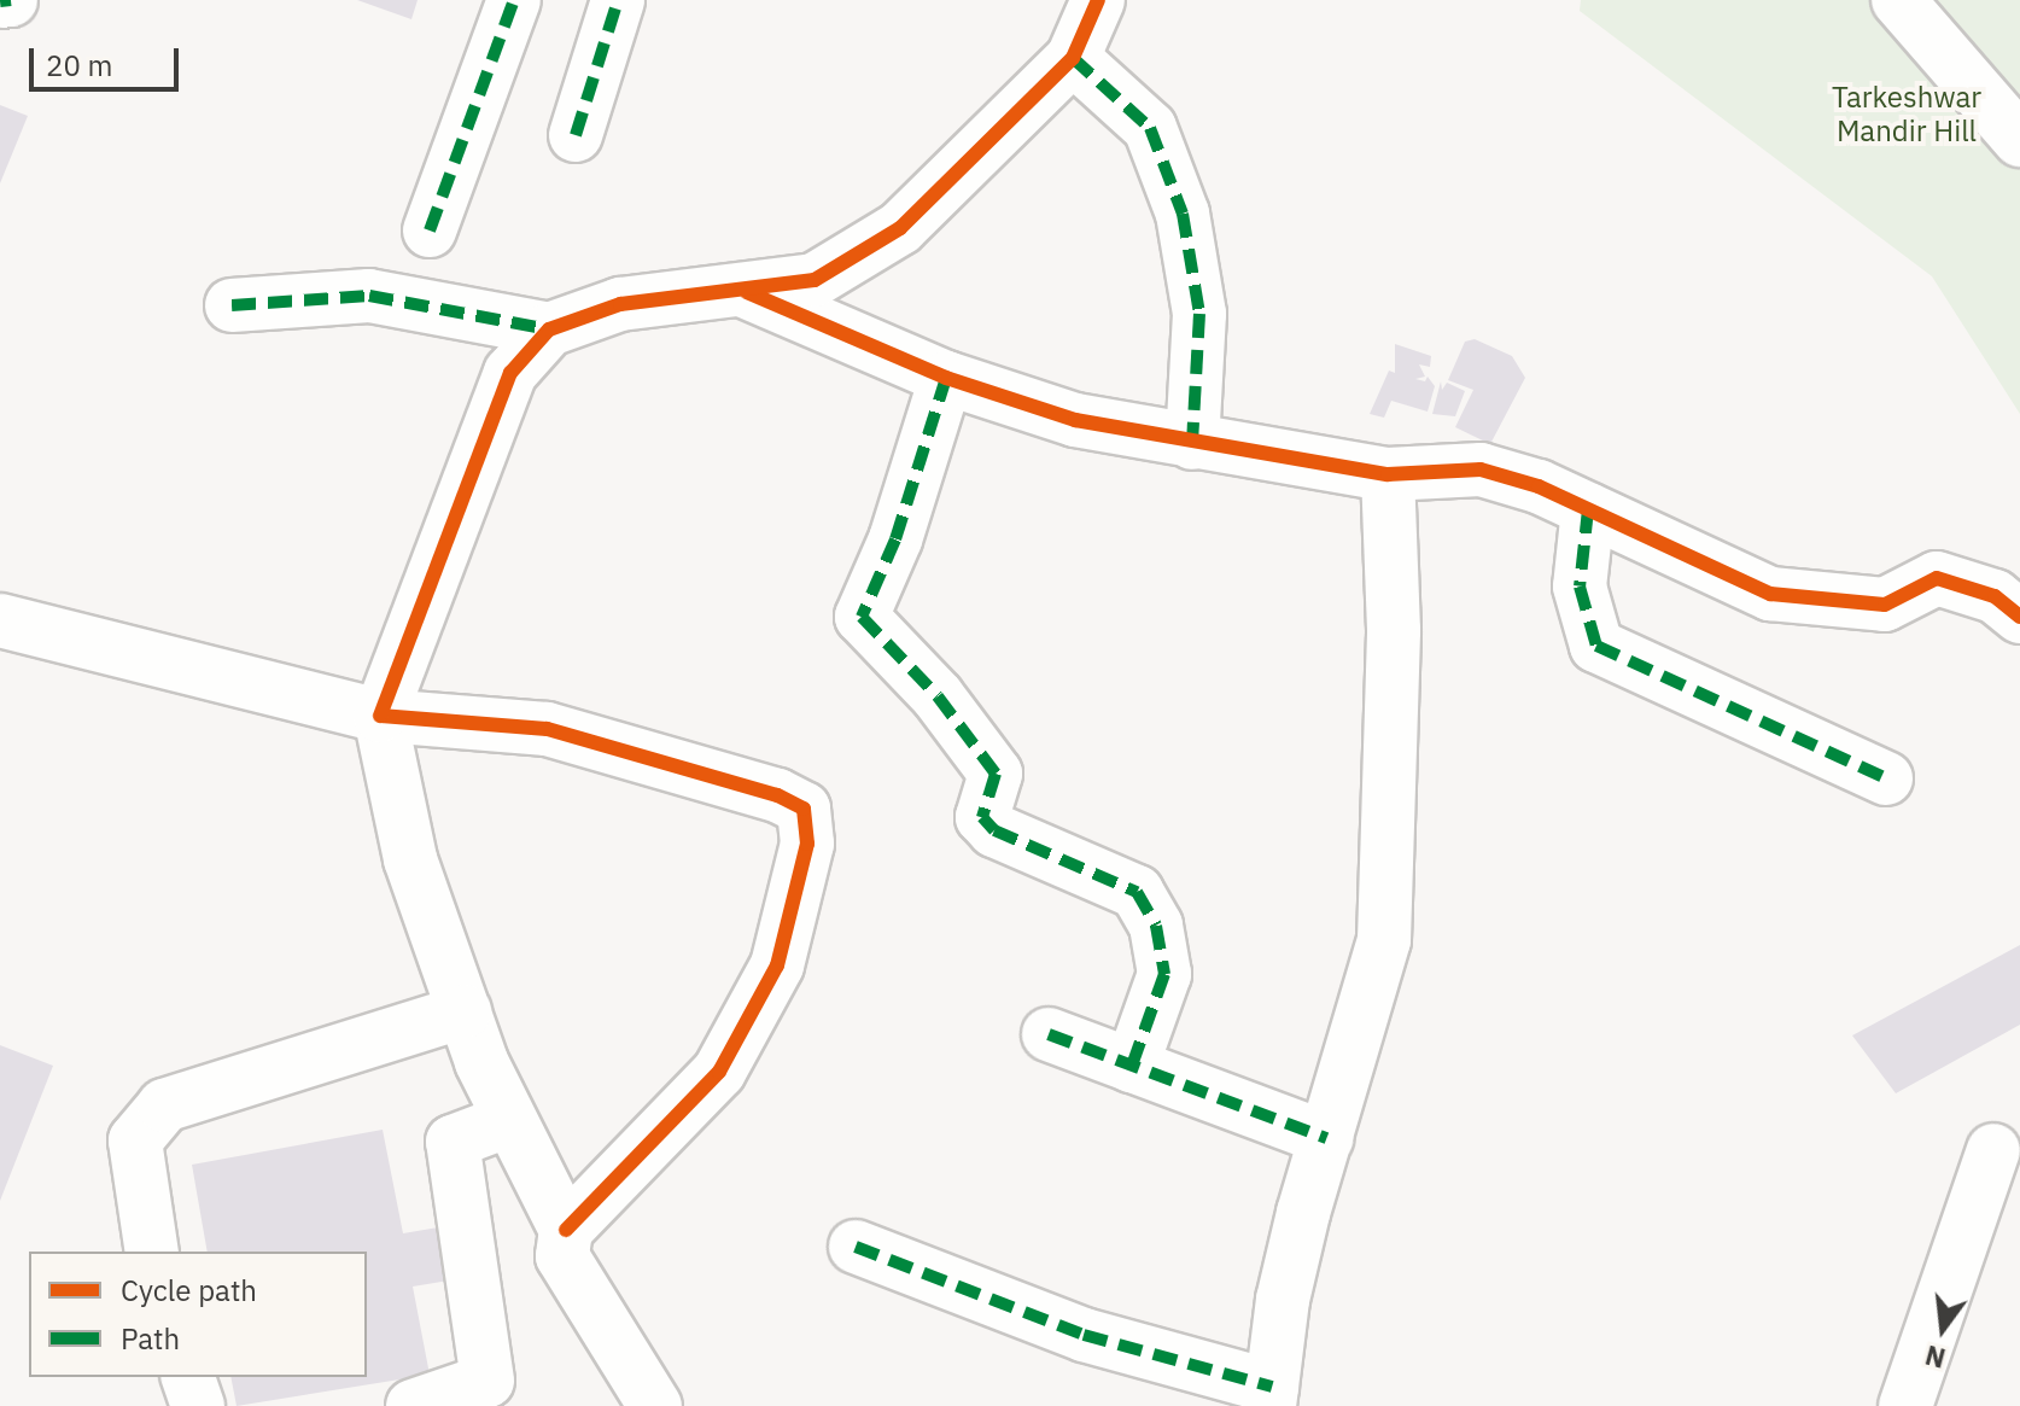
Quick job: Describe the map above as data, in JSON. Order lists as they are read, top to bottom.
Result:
{
  "parks": ["Tarkeshwar Mandir Hill"],
  "legend": ["Cycle path", "Path"],
  "scale_bar": "20 m",
  "north": "bottom"
}
